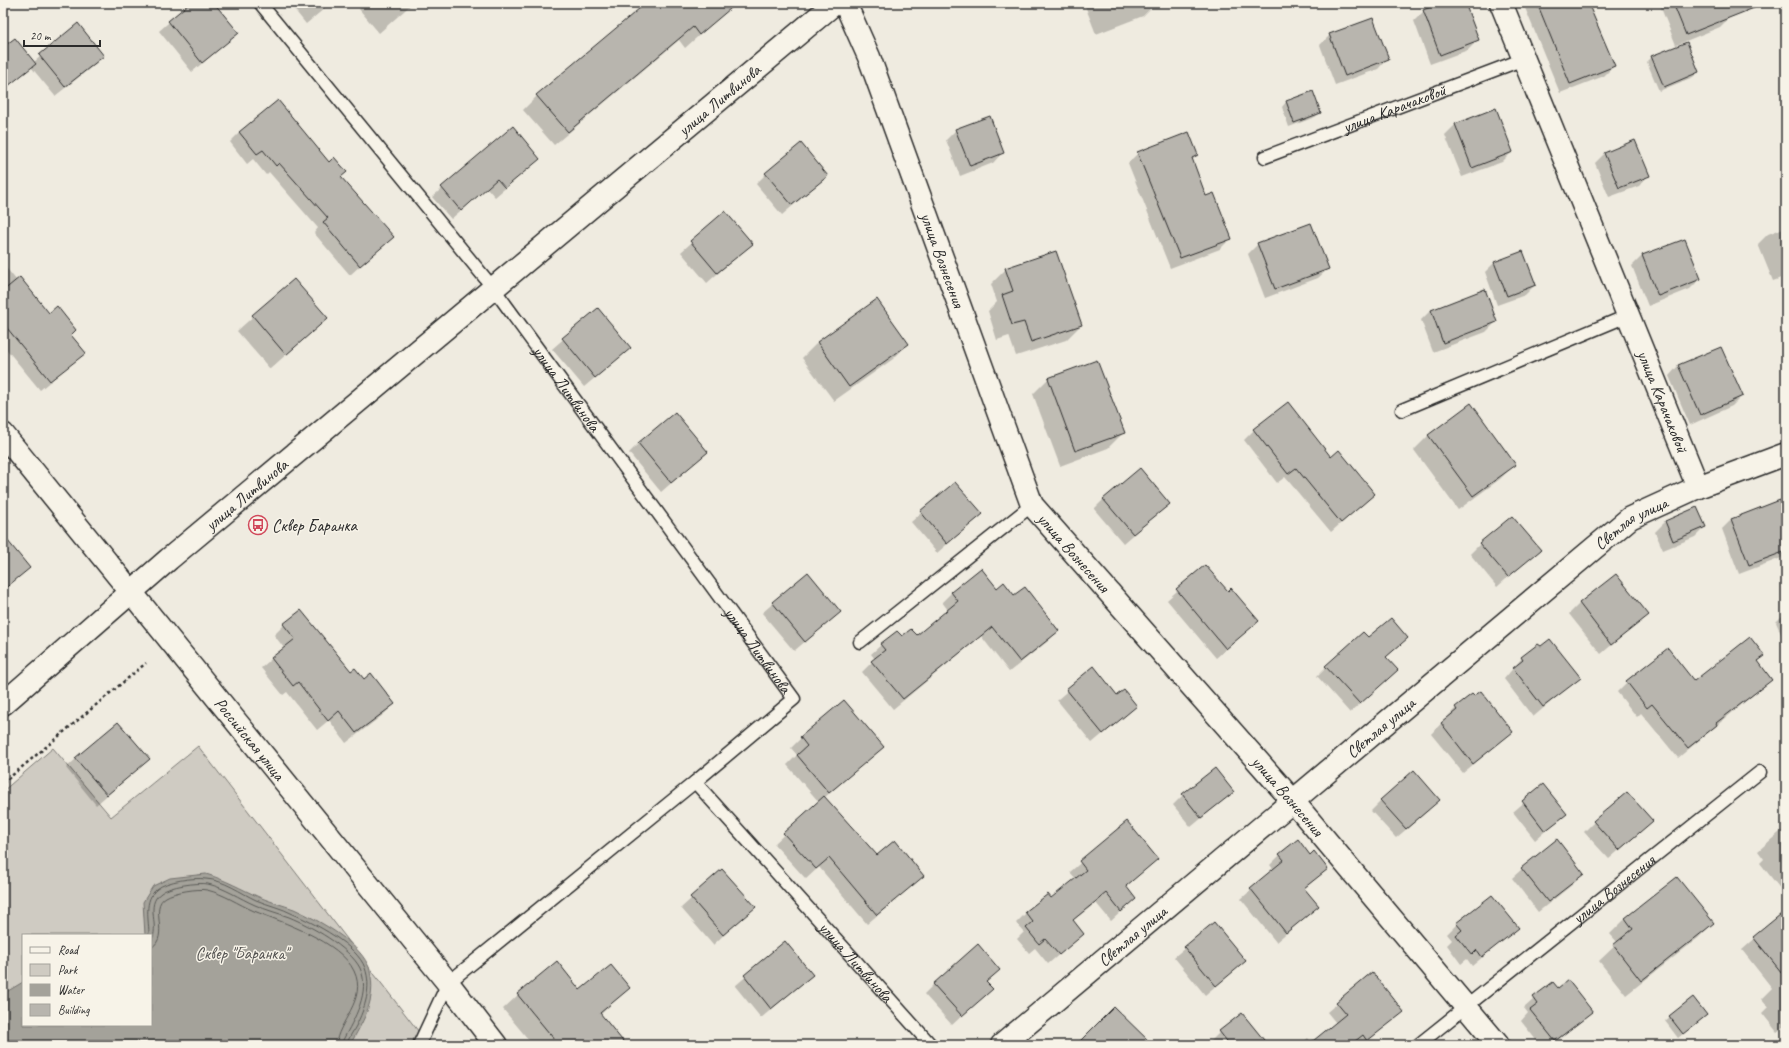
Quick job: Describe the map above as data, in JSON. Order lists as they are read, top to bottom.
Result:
{
  "streets": {
    "street": [
      "улица Литвинова",
      "улица Карачаковой",
      "улица Вознесения",
      "Светлая улица",
      "Российская улица"
    ]
  },
  "crossings": [
    ["улица Литвинова", "Российская улица"],
    ["улица Карачаковой", "Светлая улица"],
    ["улица Вознесения", "Светлая улица"]
  ],
  "parks": ["Сквер \"Баранка\""],
  "places": {
    "bus stop": ["Сквер Баранка"]
  },
  "legend": [
    "Road",
    "Park",
    "Water",
    "Building"
  ],
  "scale_bar": "20 m"
}
